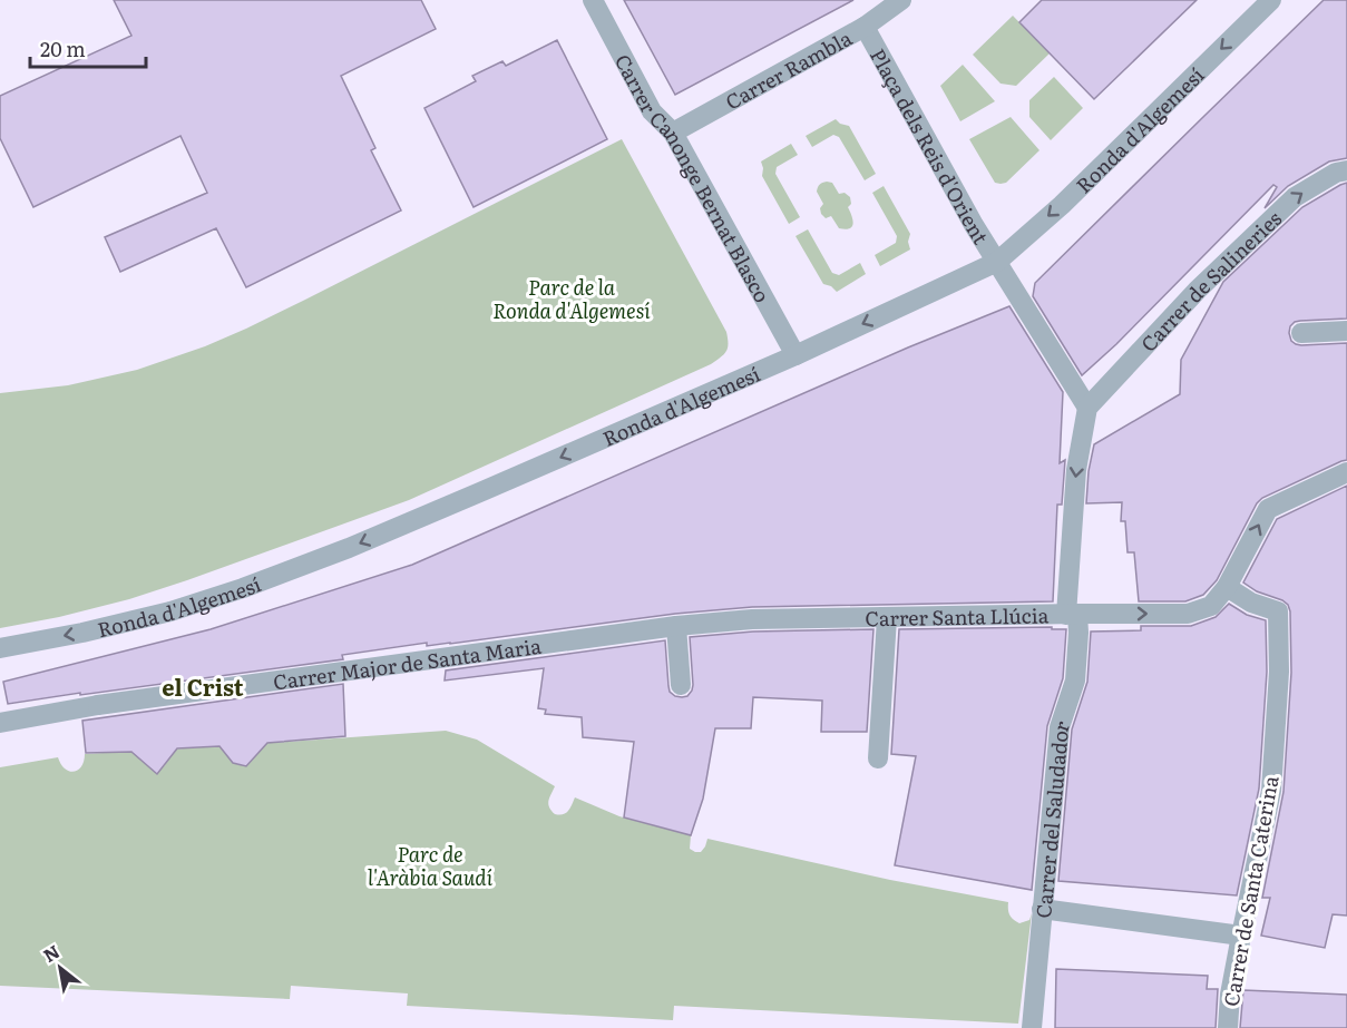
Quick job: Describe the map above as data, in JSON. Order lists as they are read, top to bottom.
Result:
{
  "streets": {
    "street": [
      "Carrer Rambla",
      "Ronda d'Algemesí",
      "Plaça dels Reis d'Orient",
      "Carrer Canonge Bernat Blasco",
      "Carrer de Salineries",
      "Carrer Santa Llúcia",
      "Carrer Major de Santa Maria",
      "Carrer del Saludador",
      "Carrer de Santa Caterina"
    ]
  },
  "crossings": [
    ["Carrer Rambla", "Plaça dels Reis d'Orient"],
    ["Carrer Rambla", "Carrer Canonge Bernat Blasco"],
    ["Ronda d'Algemesí", "Plaça dels Reis d'Orient"],
    ["Ronda d'Algemesí", "Carrer Canonge Bernat Blasco"],
    ["Carrer Santa Llúcia", "Carrer Major de Santa Maria"],
    ["Carrer Santa Llúcia", "Carrer del Saludador"],
    ["Carrer Santa Llúcia", "Carrer de Santa Caterina"]
  ],
  "one_way": ["Ronda d'Algemesí", "Carrer de Salineries"],
  "districts": ["el Crist"],
  "parks": ["Parc de la Ronda d'Algemesí", "Parc de l'Aràbia Saudí"],
  "scale_bar": "20 m",
  "north": "top left"
}
